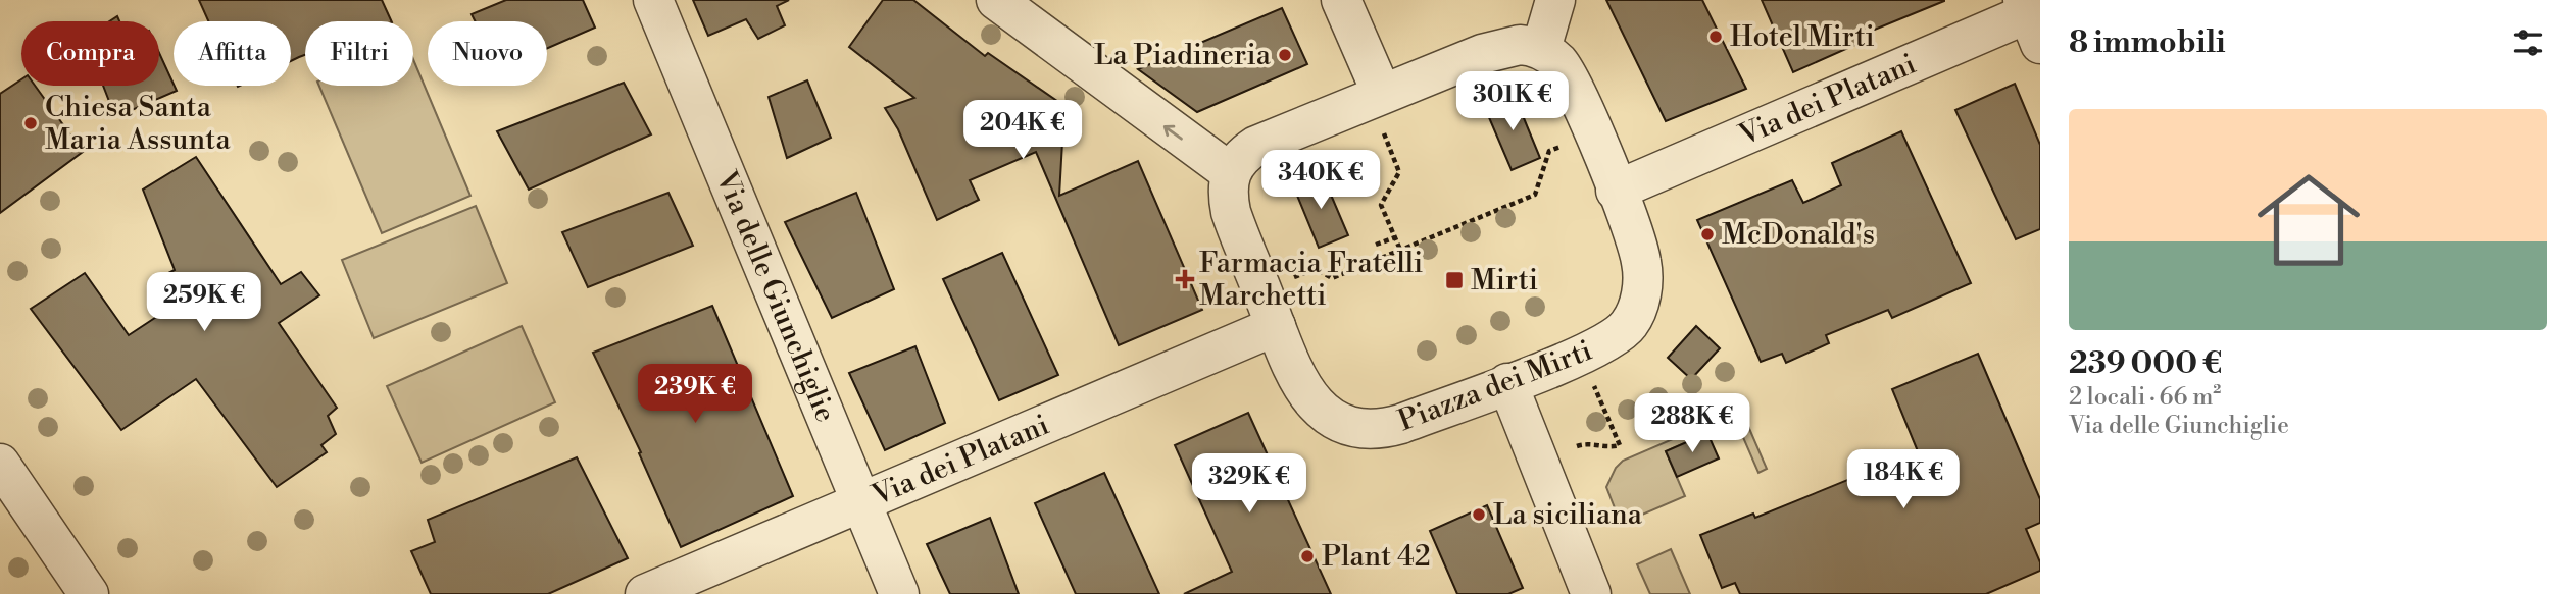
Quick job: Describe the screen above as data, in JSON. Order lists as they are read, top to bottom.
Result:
{
  "streets": {
    "street": ["Via dei Platani", "Via delle Giunchiglie", "Piazza dei Mirti"]
  },
  "crossings": [
    ["Via dei Platani", "Via delle Giunchiglie"],
    ["Via dei Platani", "Piazza dei Mirti"]
  ],
  "places": {
    "other": [
      "Hotel Mirti",
      "La Piadineria",
      "Chiesa Santa Maria Assunta",
      "McDonald's",
      "La siciliana",
      "Plant 42"
    ],
    "health": ["Farmacia Fratelli Marchetti"],
    "transit": ["Mirti"]
  },
  "page": {
    "heading": "8 immobili",
    "chip": [
      "Compra",
      "Affitta",
      "Filtri",
      "Nuovo"
    ],
    "price": [
      "301K €",
      "204K €",
      "340K €",
      "259K €",
      "239K €",
      "288K €",
      "184K €",
      "329K €"
    ],
    "list": [
      {
        "name": "239 000 €",
        "note": "2 locali · 66 m² · Via delle Giunchiglie"
      }
    ]
  }
}
